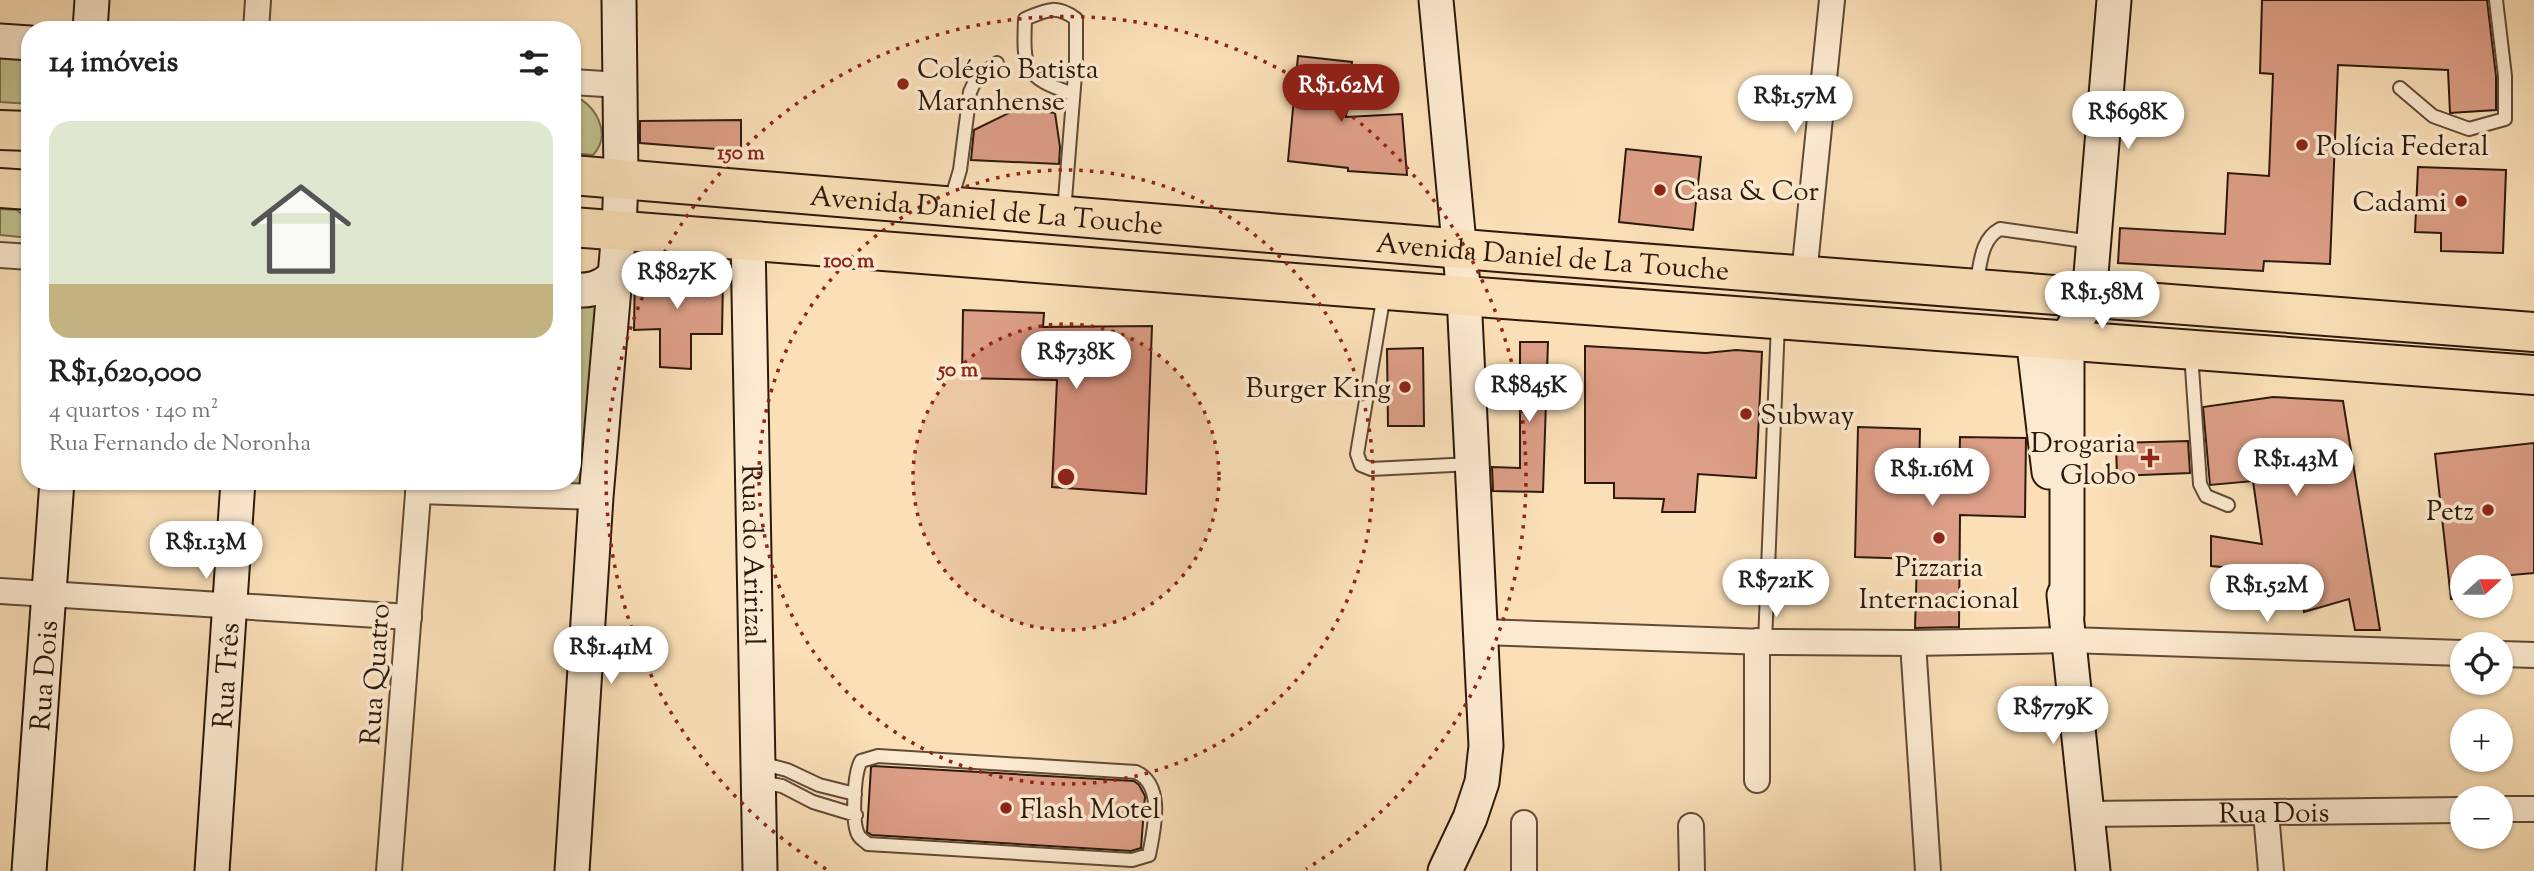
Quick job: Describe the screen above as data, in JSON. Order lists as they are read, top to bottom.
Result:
{
  "streets": {
    "main road": [
      "Avenida Daniel de La Touche",
      "Rua do Aririzal",
      "Rua Dois",
      "Rua Três"
    ],
    "street": ["Rua Quatro"]
  },
  "crossings": [
    ["Avenida Daniel de La Touche", "Rua do Aririzal"]
  ],
  "places": {
    "other": [
      "Colégio Batista Maranhense",
      "Polícia Federal",
      "Casa & Cor",
      "Cadami",
      "Burger King",
      "Subway",
      "Petz",
      "Pizzaria Internacional",
      "Flash Motel"
    ],
    "health": ["Drogaria Globo"]
  },
  "north": "right",
  "page": {
    "heading": "14 imóveis",
    "price": [
      "R$1.62M",
      "R$1.57M",
      "R$698K",
      "R$827K",
      "R$1.58M",
      "R$738K",
      "R$845K",
      "R$1.43M",
      "R$1.16M",
      "R$1.13M",
      "R$721K",
      "R$1.52M",
      "R$1.41M",
      "R$779K"
    ],
    "list": [
      {
        "name": "R$1,620,000",
        "note": "4 quartos · 140 m² · Rua Fernando de Noronha"
      }
    ],
    "map_buttons": ["+", "−"]
  },
  "rings": ["150 m", "100 m", "50 m"]
}
